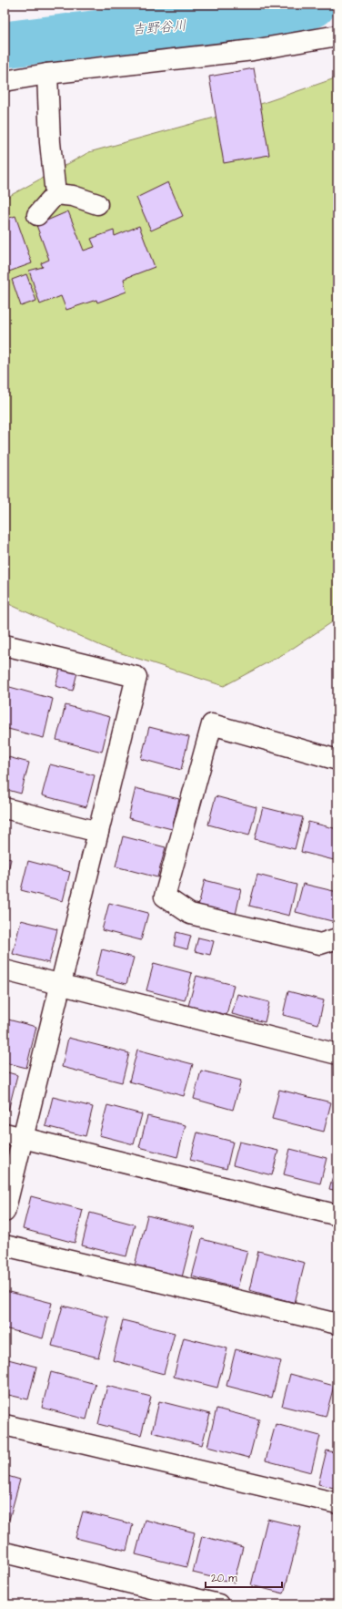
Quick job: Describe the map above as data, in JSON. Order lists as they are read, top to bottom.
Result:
{
  "water": ["吉野谷川"],
  "scale_bar": "20 m"
}
